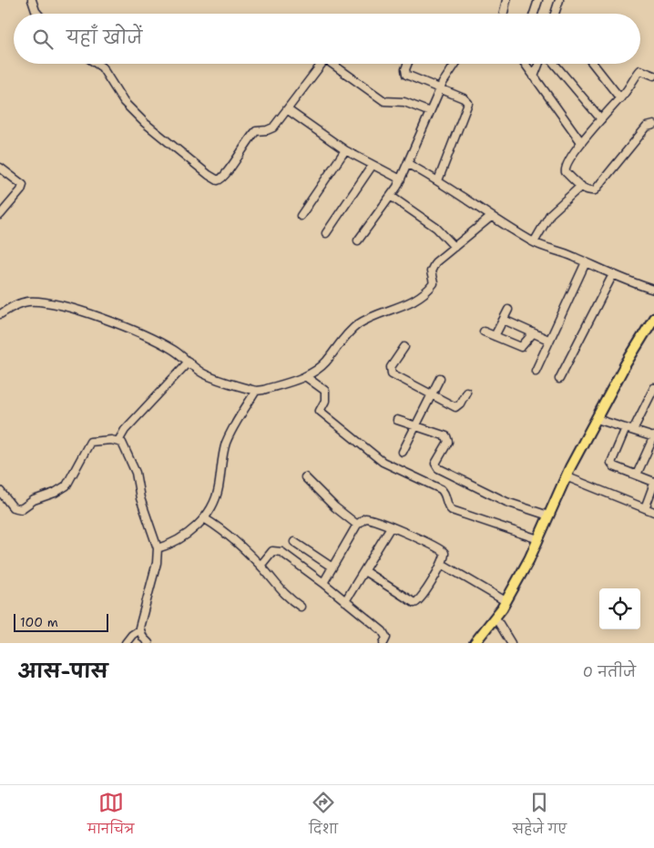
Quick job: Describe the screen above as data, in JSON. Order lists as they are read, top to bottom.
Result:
{
  "scale_bar": "100 m",
  "page": {
    "search": "यहाँ खोजें",
    "scale": "100 m",
    "heading": ["आस-पास", "0 नतीजे"],
    "nav": ["मानचित्र", "दिशा", "सहेजे गए"]
  }
}
